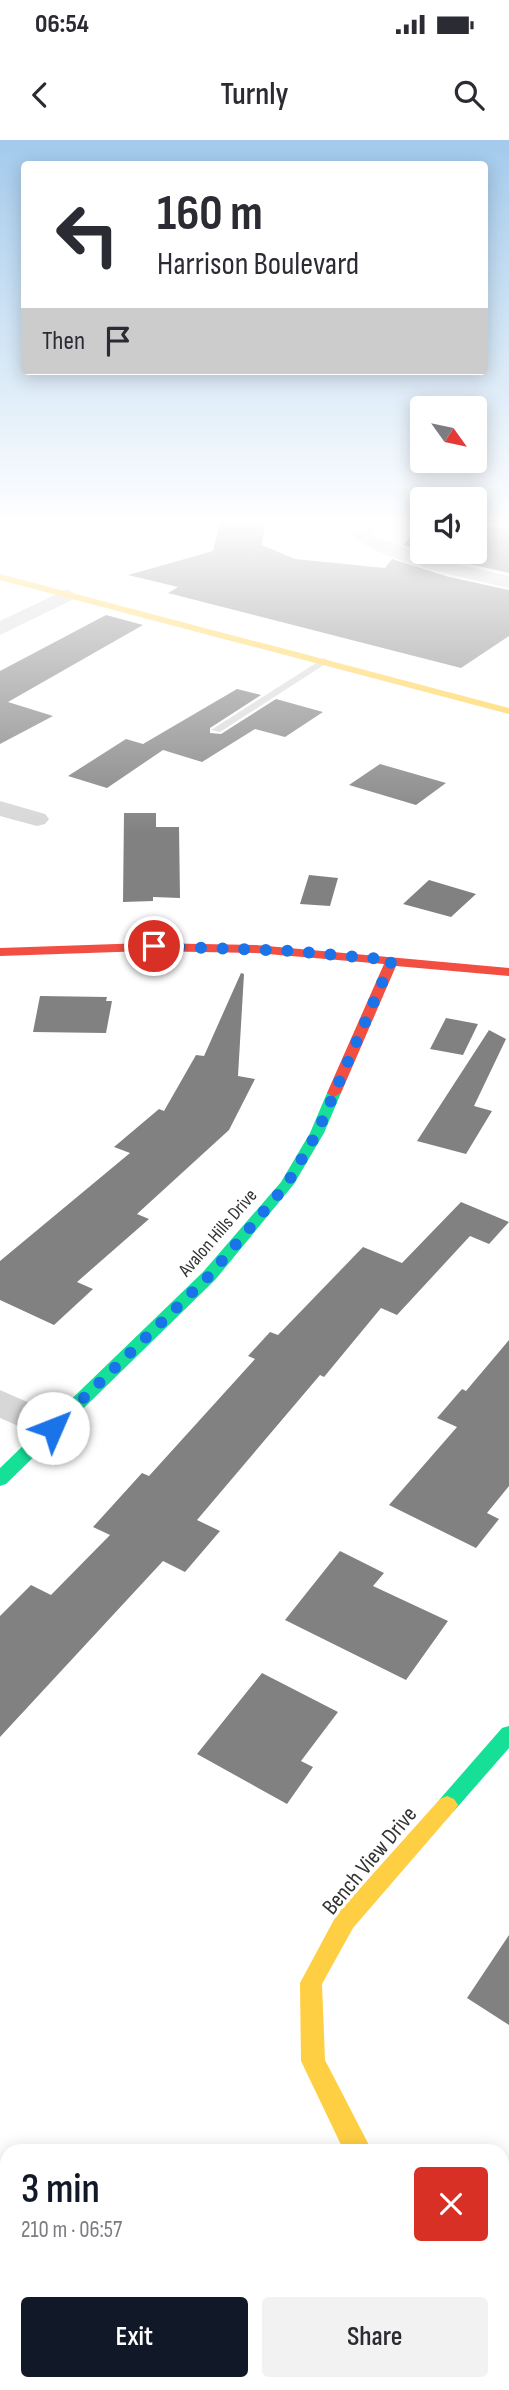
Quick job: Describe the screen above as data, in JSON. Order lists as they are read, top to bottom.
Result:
{
  "streets": {
    "street": ["Avalon Hills Drive", "Bench View Drive"]
  },
  "north": "bottom right",
  "page": {
    "status": "06:54",
    "header": "Turnly",
    "turn": ["160 m", "Harrison Boulevard"],
    "then": "Then",
    "heading": ["3 min", "210 m · 06:57"],
    "buttons": ["Exit", "Share"]
  }
}
